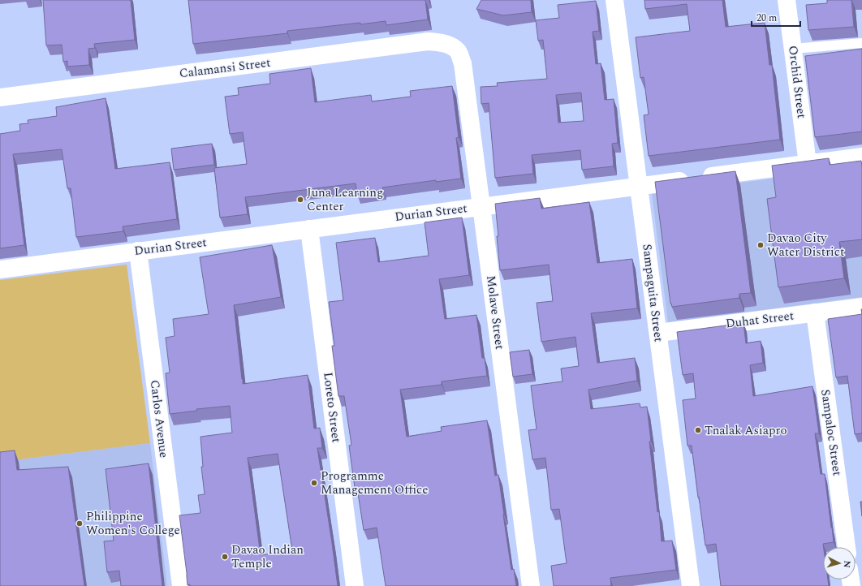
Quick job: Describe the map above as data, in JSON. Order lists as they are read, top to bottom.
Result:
{
  "streets": {
    "street": [
      "Calamansi Street",
      "Orchid Street",
      "Durian Street",
      "Sampaguita Street",
      "Molave Street",
      "Duhat Street",
      "Loreto Street",
      "Carlos Avenue",
      "Sampaloc Street"
    ]
  },
  "crossings": [
    ["Calamansi Street", "Molave Street"],
    ["Orchid Street", "Durian Street"],
    ["Durian Street", "Sampaguita Street"],
    ["Durian Street", "Molave Street"],
    ["Durian Street", "Loreto Street"],
    ["Durian Street", "Carlos Avenue"],
    ["Sampaguita Street", "Duhat Street"],
    ["Duhat Street", "Sampaloc Street"]
  ],
  "places": [
    "Juna Learning Center",
    "Davao City Water District",
    "Tnalak Asiapro",
    "Programme Management Office",
    "Philippine Women's College",
    "Davao Indian Temple"
  ],
  "scale_bar": "20 m",
  "north": "right"
}
